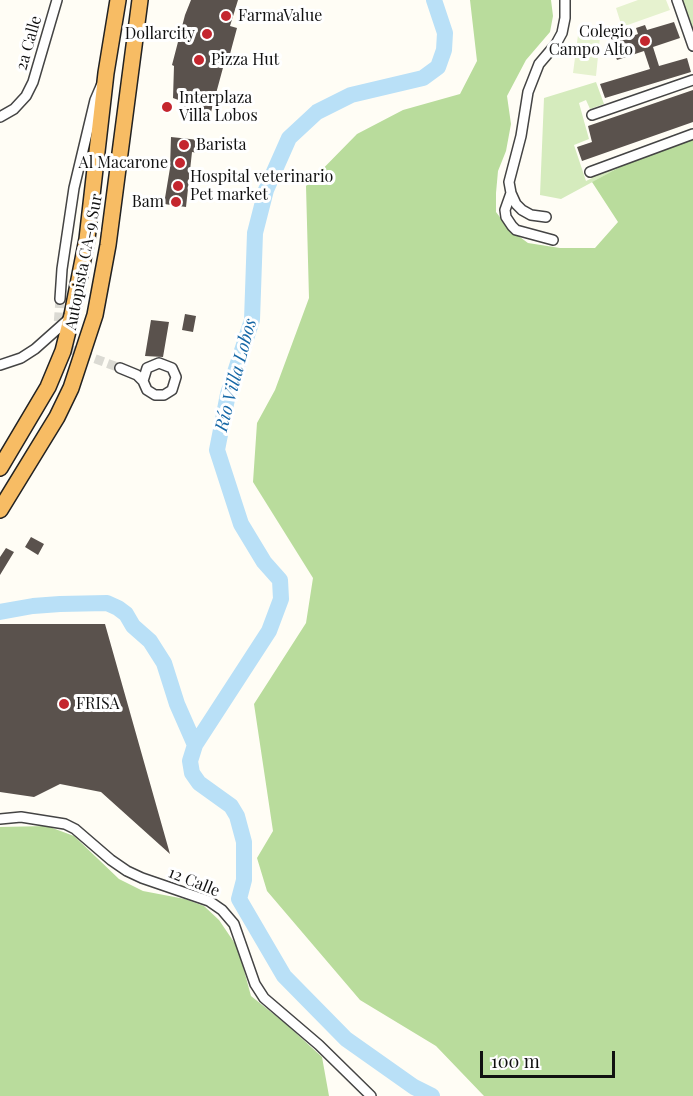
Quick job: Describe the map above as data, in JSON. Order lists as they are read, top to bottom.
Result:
{
  "streets": {
    "highway": ["Autopista CA-9 Sur"],
    "street": ["2a Calle", "12 Calle"]
  },
  "water": ["Río Villa Lobos"],
  "places": [
    "FarmaValue",
    "Dollarcity",
    "Colegio Campo Alto",
    "Pizza Hut",
    "Interplaza Villa Lobos",
    "Barista",
    "Al Macarone",
    "Hospital veterinario Pet market",
    "Bam",
    "FRISA"
  ],
  "scale_bar": "100 m"
}
